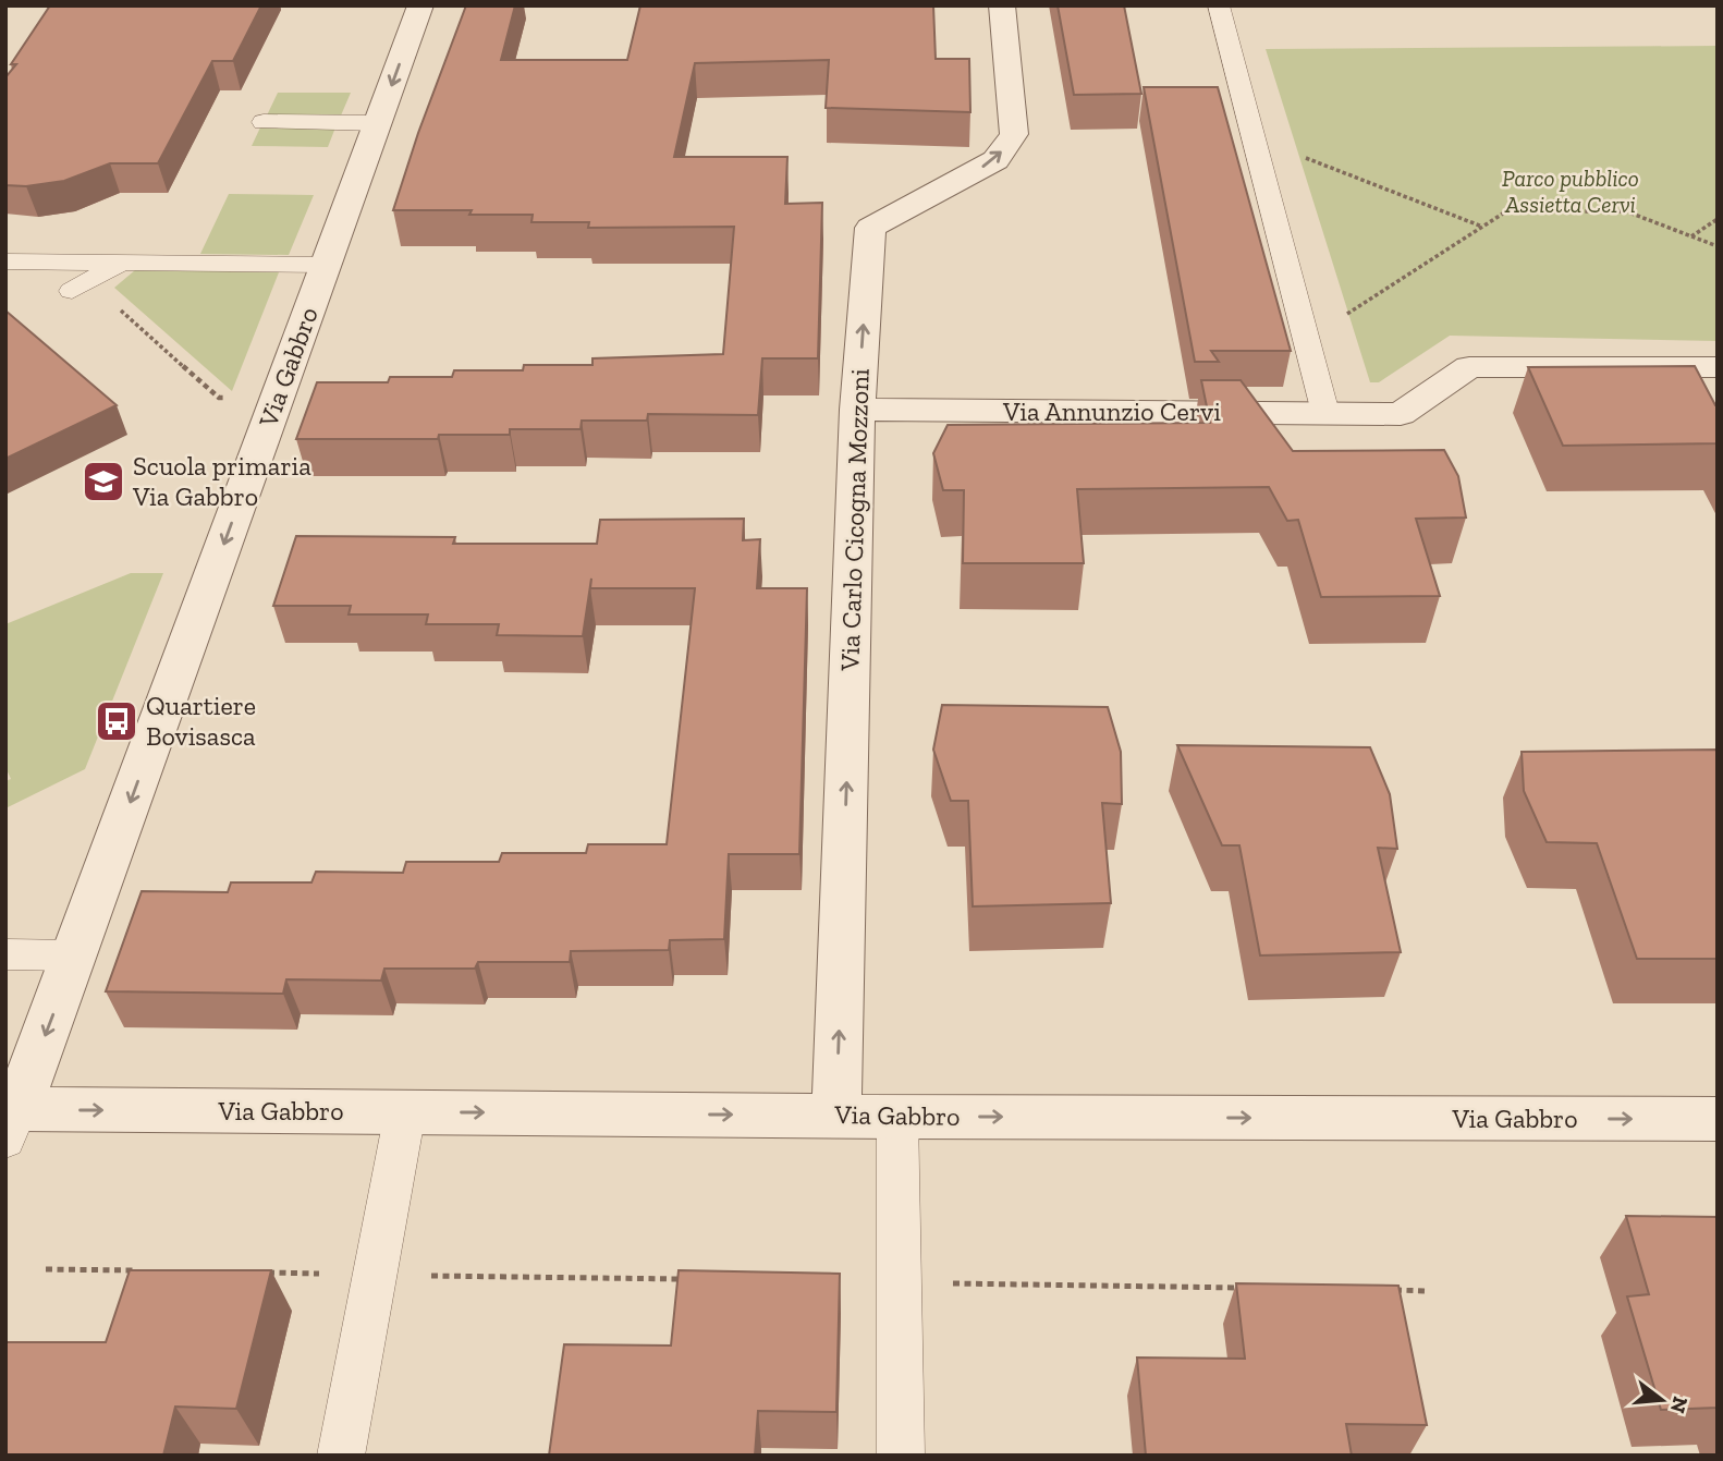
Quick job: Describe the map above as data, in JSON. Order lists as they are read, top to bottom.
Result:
{
  "streets": {
    "street": ["Via Gabbro", "Via Annunzio Cervi", "Via Carlo Cicogna Mozzoni"]
  },
  "crossings": [
    ["Via Gabbro", "Via Carlo Cicogna Mozzoni"],
    ["Via Annunzio Cervi", "Via Carlo Cicogna Mozzoni"]
  ],
  "one_way": ["Via Carlo Cicogna Mozzoni"],
  "parks": ["Parco pubblico Assietta Cervi"],
  "places": {
    "school or university": ["Scuola primaria Via Gabbro"],
    "bus stop": ["Quartiere Bovisasca"]
  },
  "north": "right"
}
